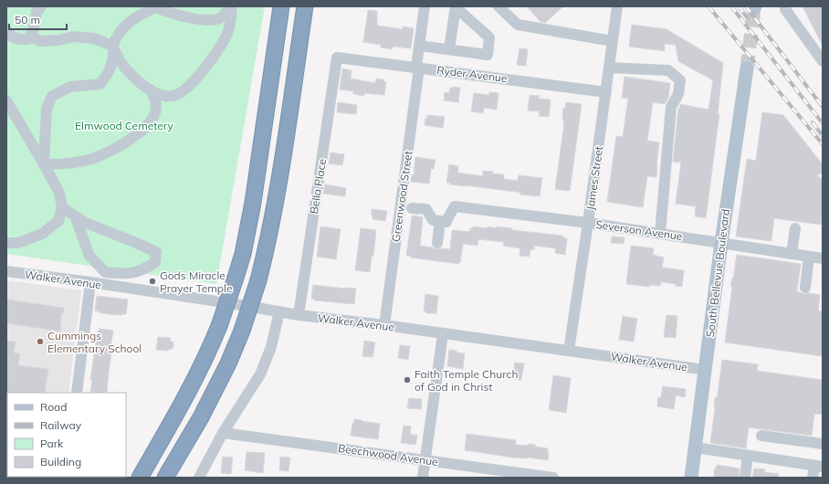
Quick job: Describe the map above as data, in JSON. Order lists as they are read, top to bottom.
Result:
{
  "streets": {
    "main road": ["South Bellevue Boulevard"],
    "street": [
      "Ryder Avenue",
      "James Street",
      "Bella Place",
      "Greenwood Street",
      "Severson Avenue",
      "Walker Avenue",
      "Beechwood Avenue"
    ]
  },
  "crossings": [
    ["Ryder Avenue", "James Street"],
    ["Ryder Avenue", "Bella Place"],
    ["Ryder Avenue", "Greenwood Street"],
    ["James Street", "Severson Avenue"],
    ["James Street", "Walker Avenue"],
    ["Bella Place", "Walker Avenue"],
    ["Greenwood Street", "Walker Avenue"],
    ["Severson Avenue", "South Bellevue Boulevard"],
    ["South Bellevue Boulevard", "Walker Avenue"]
  ],
  "parks": ["Elmwood Cemetery"],
  "places": ["Gods Miracle Prayer Temple", "Cummings Elementary School", "Faith Temple Church of God in Christ"],
  "legend": [
    "Road",
    "Railway",
    "Park",
    "Building"
  ],
  "scale_bar": "50 m"
}
